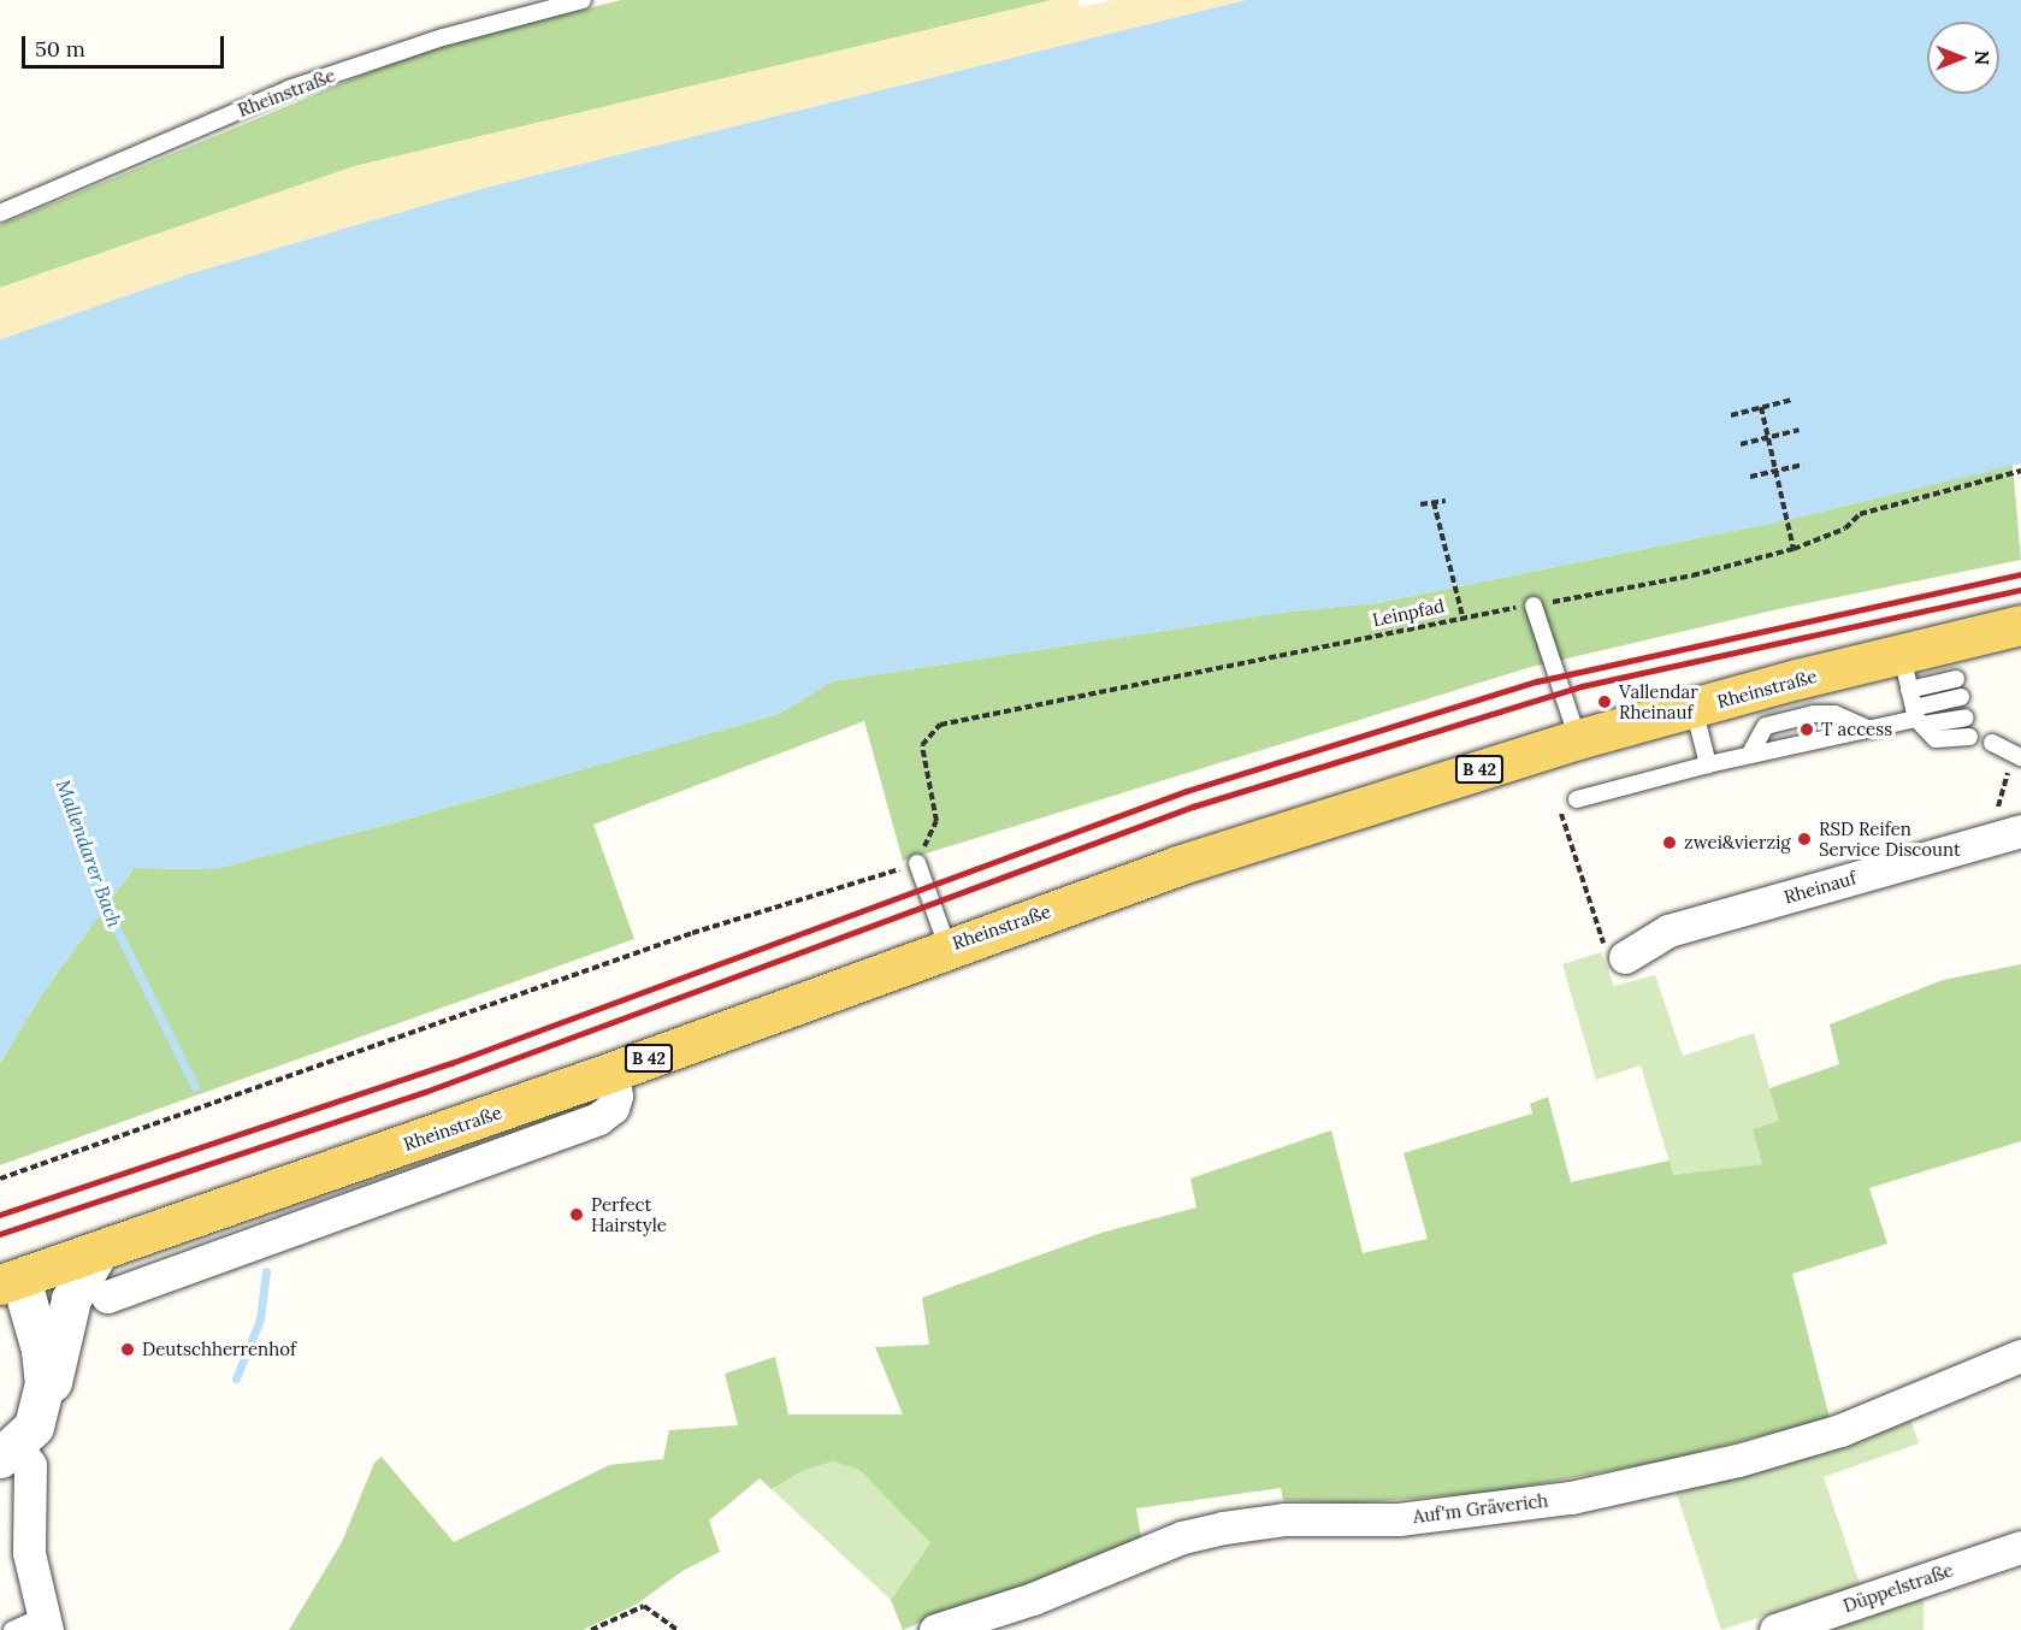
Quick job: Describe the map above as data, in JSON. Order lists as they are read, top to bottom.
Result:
{
  "streets": {
    "main road": ["Rheinstraße", "B 42"],
    "street": ["Rheinauf", "Auf'm Gräverich", "Düppelstraße"],
    "path": ["Leinpfad"]
  },
  "water": ["Mallendarer Bach"],
  "places": [
    "Vallendar Rheinauf",
    "T access",
    "RSD Reifen Service Discount",
    "zwei&vierzig",
    "Perfect Hairstyle",
    "Deutschherrenhof"
  ],
  "scale_bar": "50 m",
  "north": "right"
}
